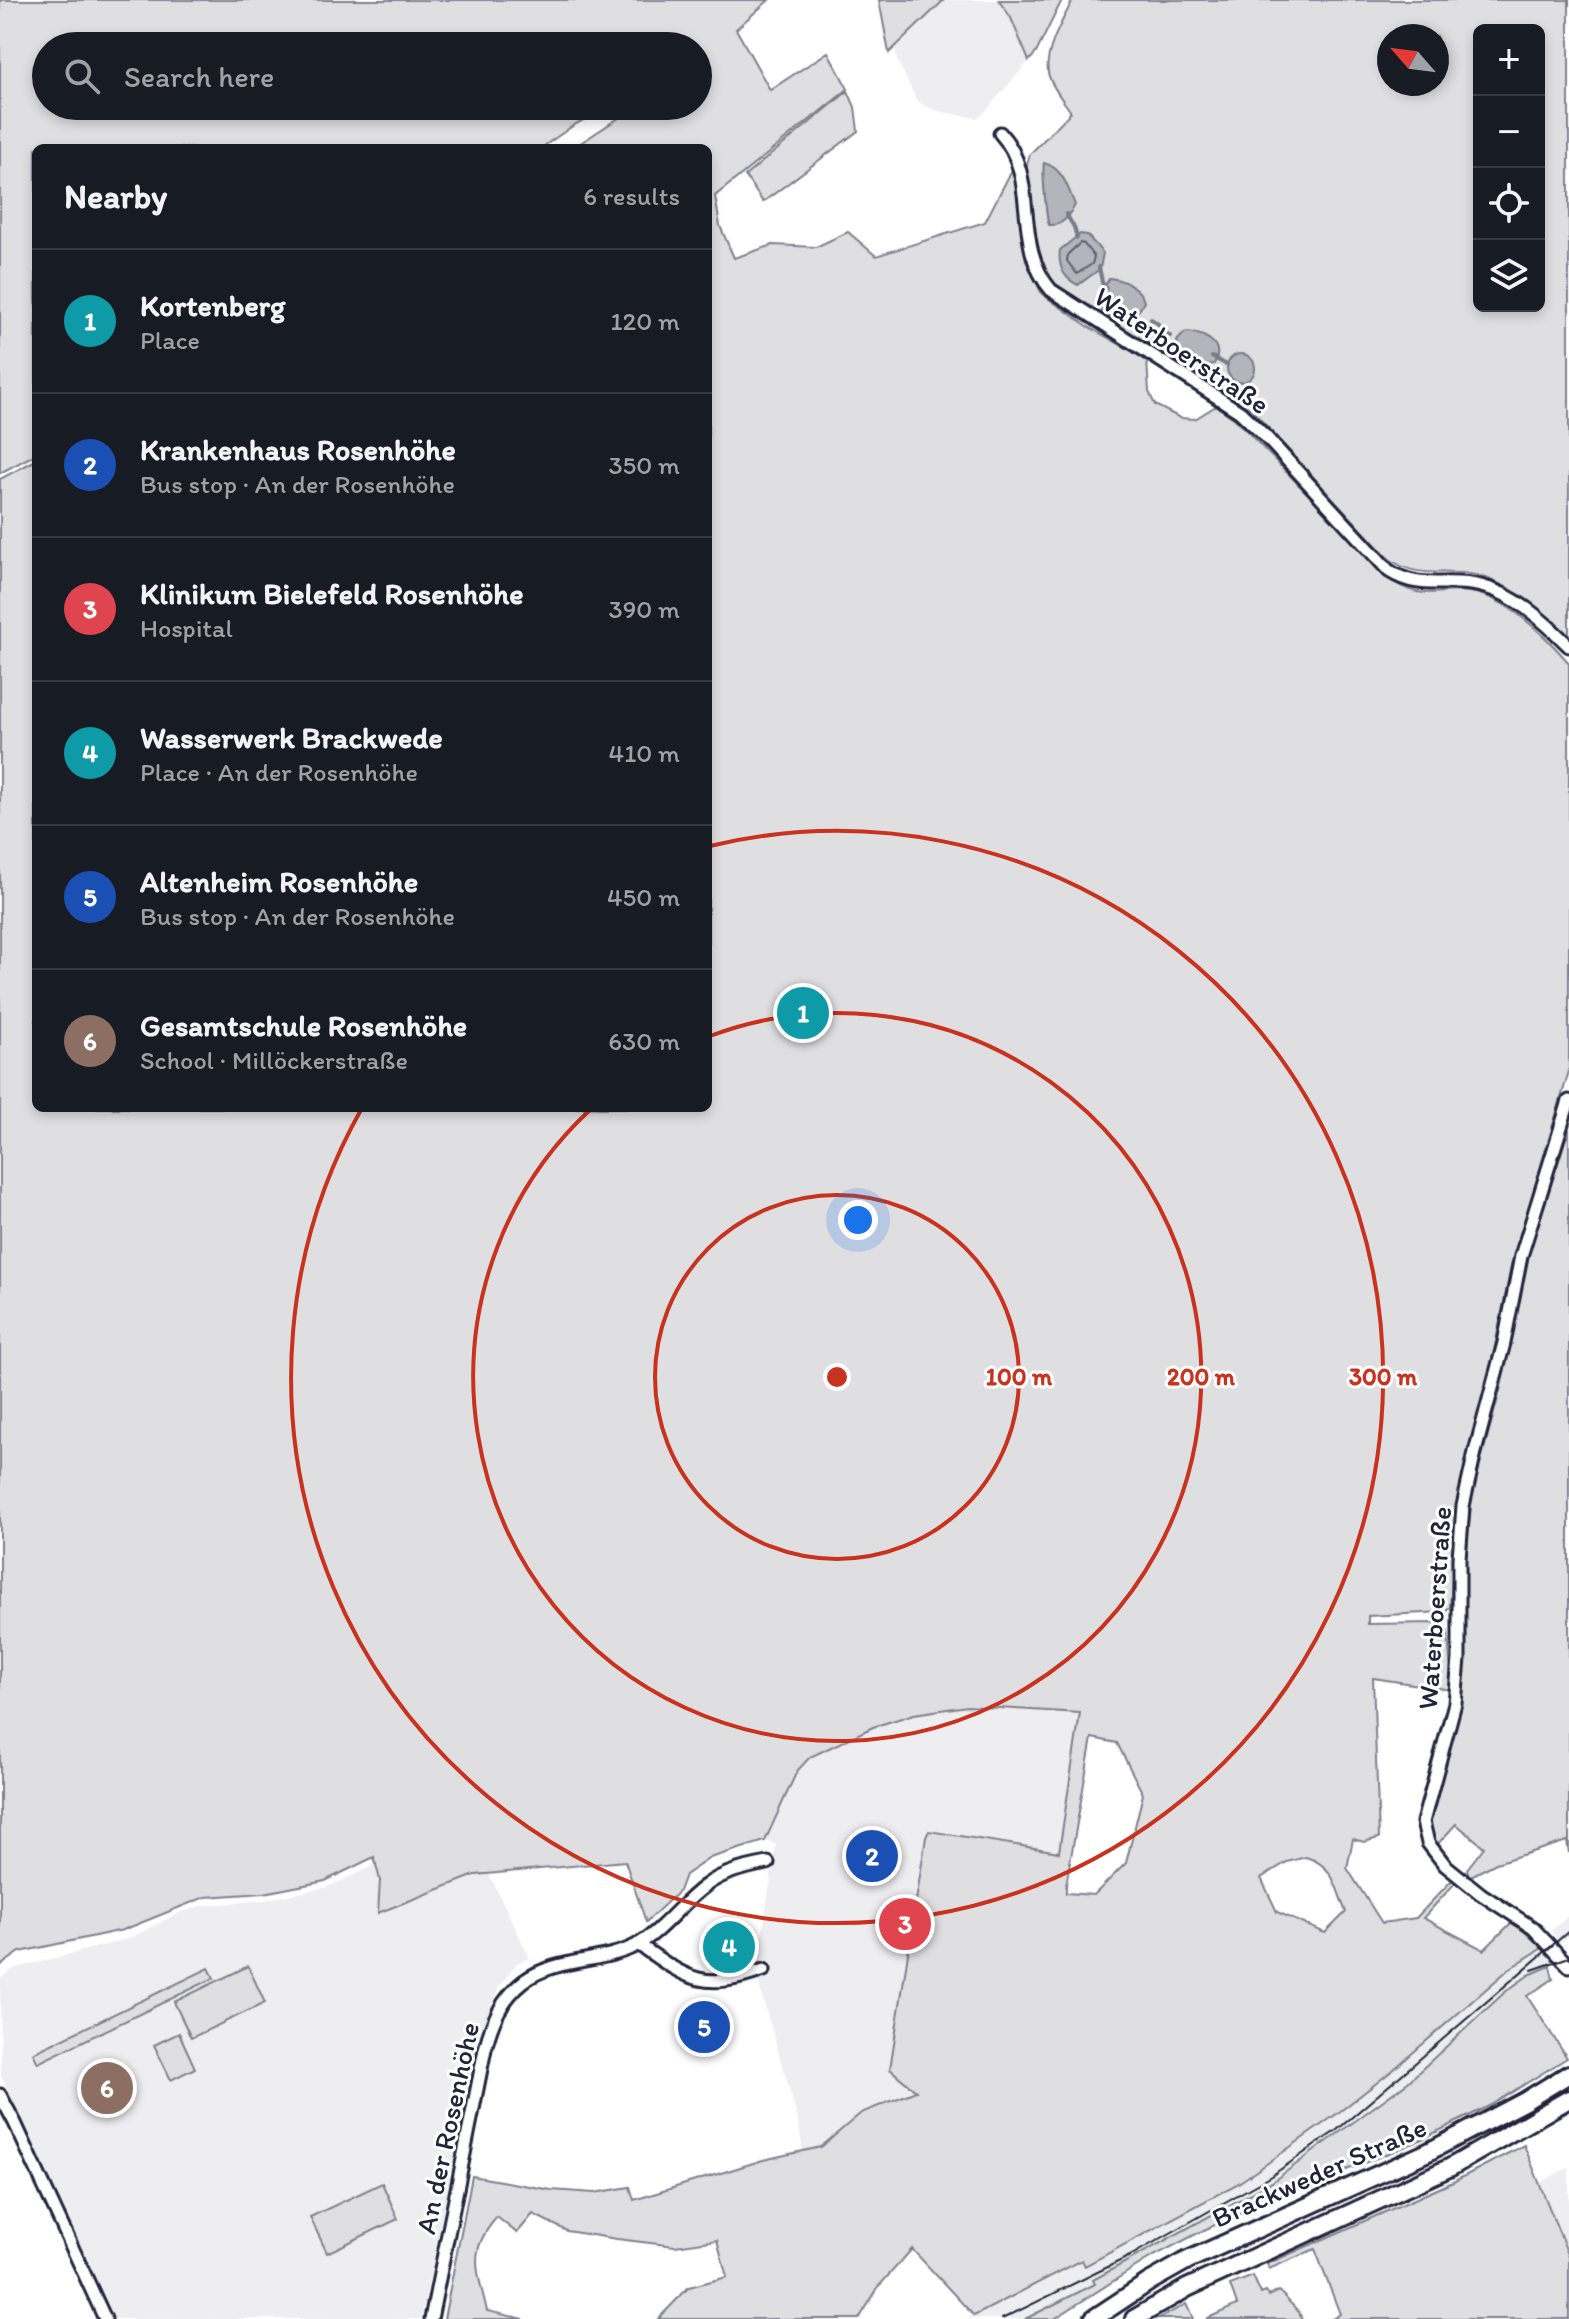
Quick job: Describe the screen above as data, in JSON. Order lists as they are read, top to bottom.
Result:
{
  "streets": {
    "main road": ["Brackweder Straße"],
    "street": ["Waterboerstraße", "An der Rosenhöhe"]
  },
  "north": "top left",
  "page": {
    "map_buttons": ["+", "−"],
    "search": "Search here",
    "heading": ["Nearby", "6 results"],
    "list": [
      {
        "mark": "1",
        "name": "Kortenberg",
        "note": "Place",
        "value": "120 m"
      },
      {
        "mark": "2",
        "name": "Krankenhaus Rosenhöhe",
        "note": "Bus stop · An der Rosenhöhe",
        "value": "350 m"
      },
      {
        "mark": "3",
        "name": "Klinikum Bielefeld Rosenhöhe",
        "note": "Hospital",
        "value": "390 m"
      },
      {
        "mark": "4",
        "name": "Wasserwerk Brackwede",
        "note": "Place · An der Rosenhöhe",
        "value": "410 m"
      },
      {
        "mark": "5",
        "name": "Altenheim Rosenhöhe",
        "note": "Bus stop · An der Rosenhöhe",
        "value": "450 m"
      },
      {
        "mark": "6",
        "name": "Gesamtschule Rosenhöhe",
        "note": "School · Millöckerstraße",
        "value": "630 m"
      }
    ],
    "pins": [
      "1",
      "2",
      "3",
      "4",
      "5",
      "6"
    ]
  },
  "rings": ["100 m", "200 m", "300 m"]
}
